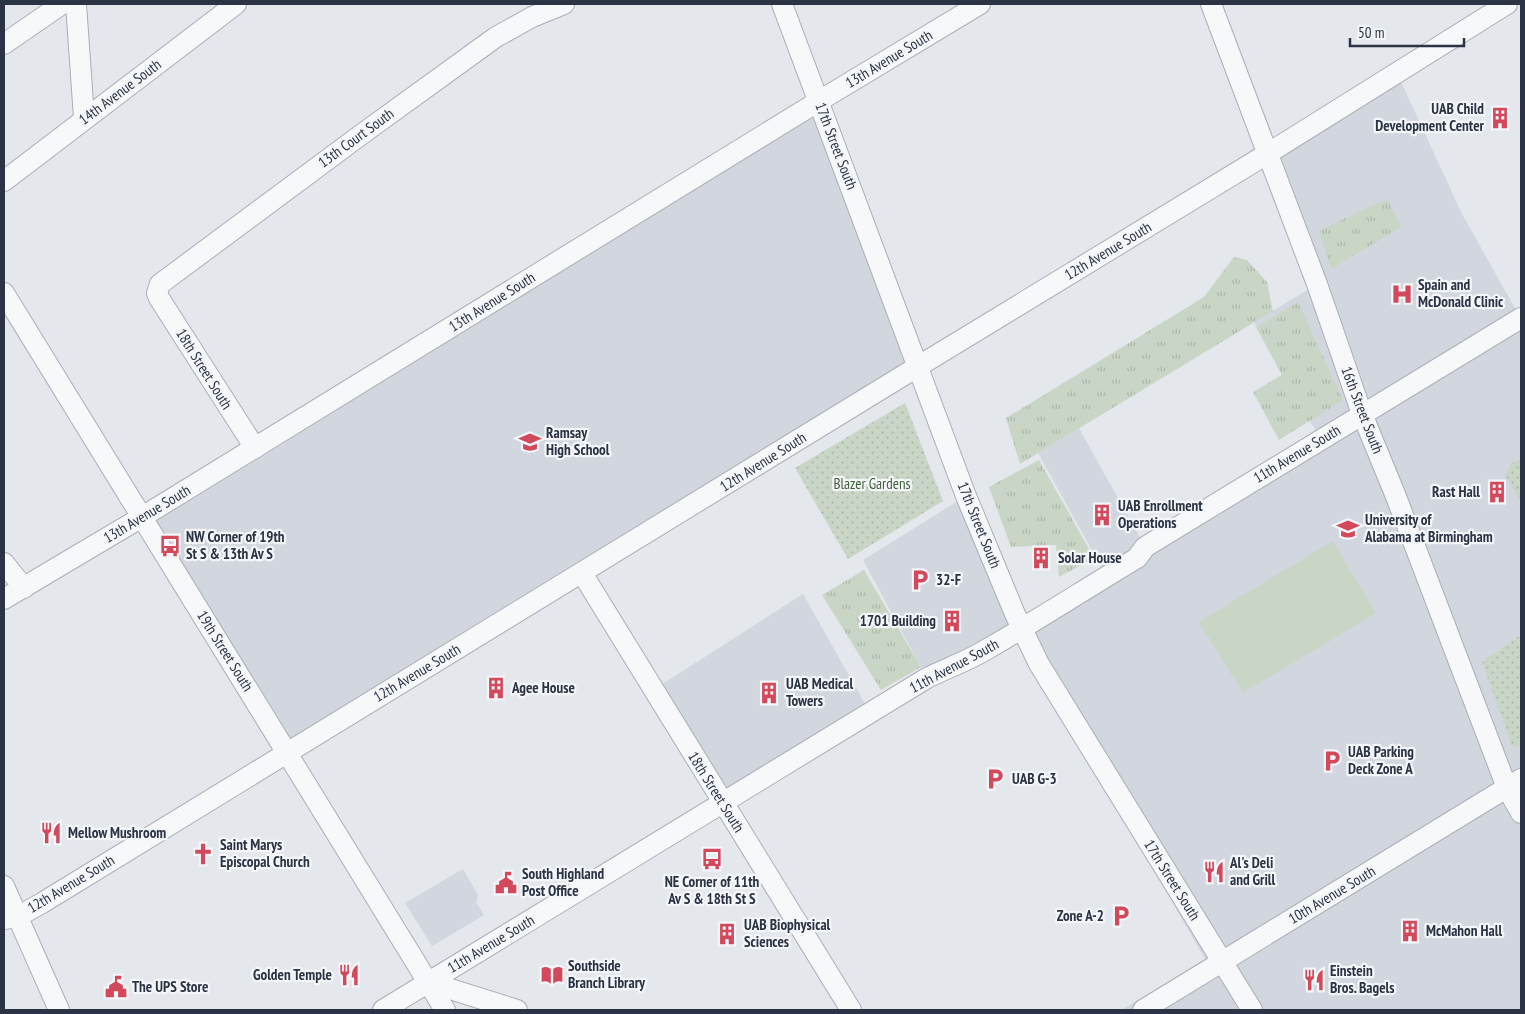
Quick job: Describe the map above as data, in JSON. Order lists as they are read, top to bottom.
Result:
{
  "streets": {
    "street": [
      "13th Avenue South",
      "14th Avenue South",
      "13th Court South",
      "17th Street South",
      "12th Avenue South",
      "18th Street South",
      "16th Street South",
      "11th Avenue South",
      "19th Street South",
      "10th Avenue South"
    ]
  },
  "crossings": [
    ["13th Avenue South", "17th Street South"],
    ["13th Avenue South", "18th Street South"],
    ["13th Avenue South", "19th Street South"],
    ["13th Court South", "18th Street South"],
    ["17th Street South", "12th Avenue South"],
    ["17th Street South", "11th Avenue South"],
    ["17th Street South", "10th Avenue South"],
    ["12th Avenue South", "18th Street South"],
    ["12th Avenue South", "16th Street South"],
    ["12th Avenue South", "19th Street South"],
    ["18th Street South", "11th Avenue South"],
    ["16th Street South", "11th Avenue South"],
    ["16th Street South", "10th Avenue South"],
    ["11th Avenue South", "19th Street South"]
  ],
  "parks": ["Blazer Gardens"],
  "places": {
    "building": [
      "UAB Child Development Center",
      "Rast Hall",
      "UAB Enrollment Operations",
      "Solar House",
      "1701 Building",
      "Agee House",
      "UAB Medical Towers",
      "McMahon Hall",
      "UAB Biophysical Sciences"
    ],
    "hospital": ["Spain and McDonald Clinic"],
    "school or university": ["Ramsay High School", "University of Alabama at Birmingham"],
    "bus stop": ["NW Corner of 19th St S & 13th Av S", "NE Corner of 11th Av S & 18th St S"],
    "parking": [
      "32-F",
      "UAB Parking Deck Zone A",
      "UAB G-3",
      "Zone A-2"
    ],
    "restaurant": [
      "Mellow Mushroom",
      "Al's Deli and Grill",
      "Golden Temple",
      "Einstein Bros. Bagels"
    ],
    "church": ["Saint Marys Episcopal Church"],
    "public building": ["South Highland Post Office", "The UPS Store"],
    "library": ["Southside Branch Library"]
  },
  "scale_bar": "50 m"
}
